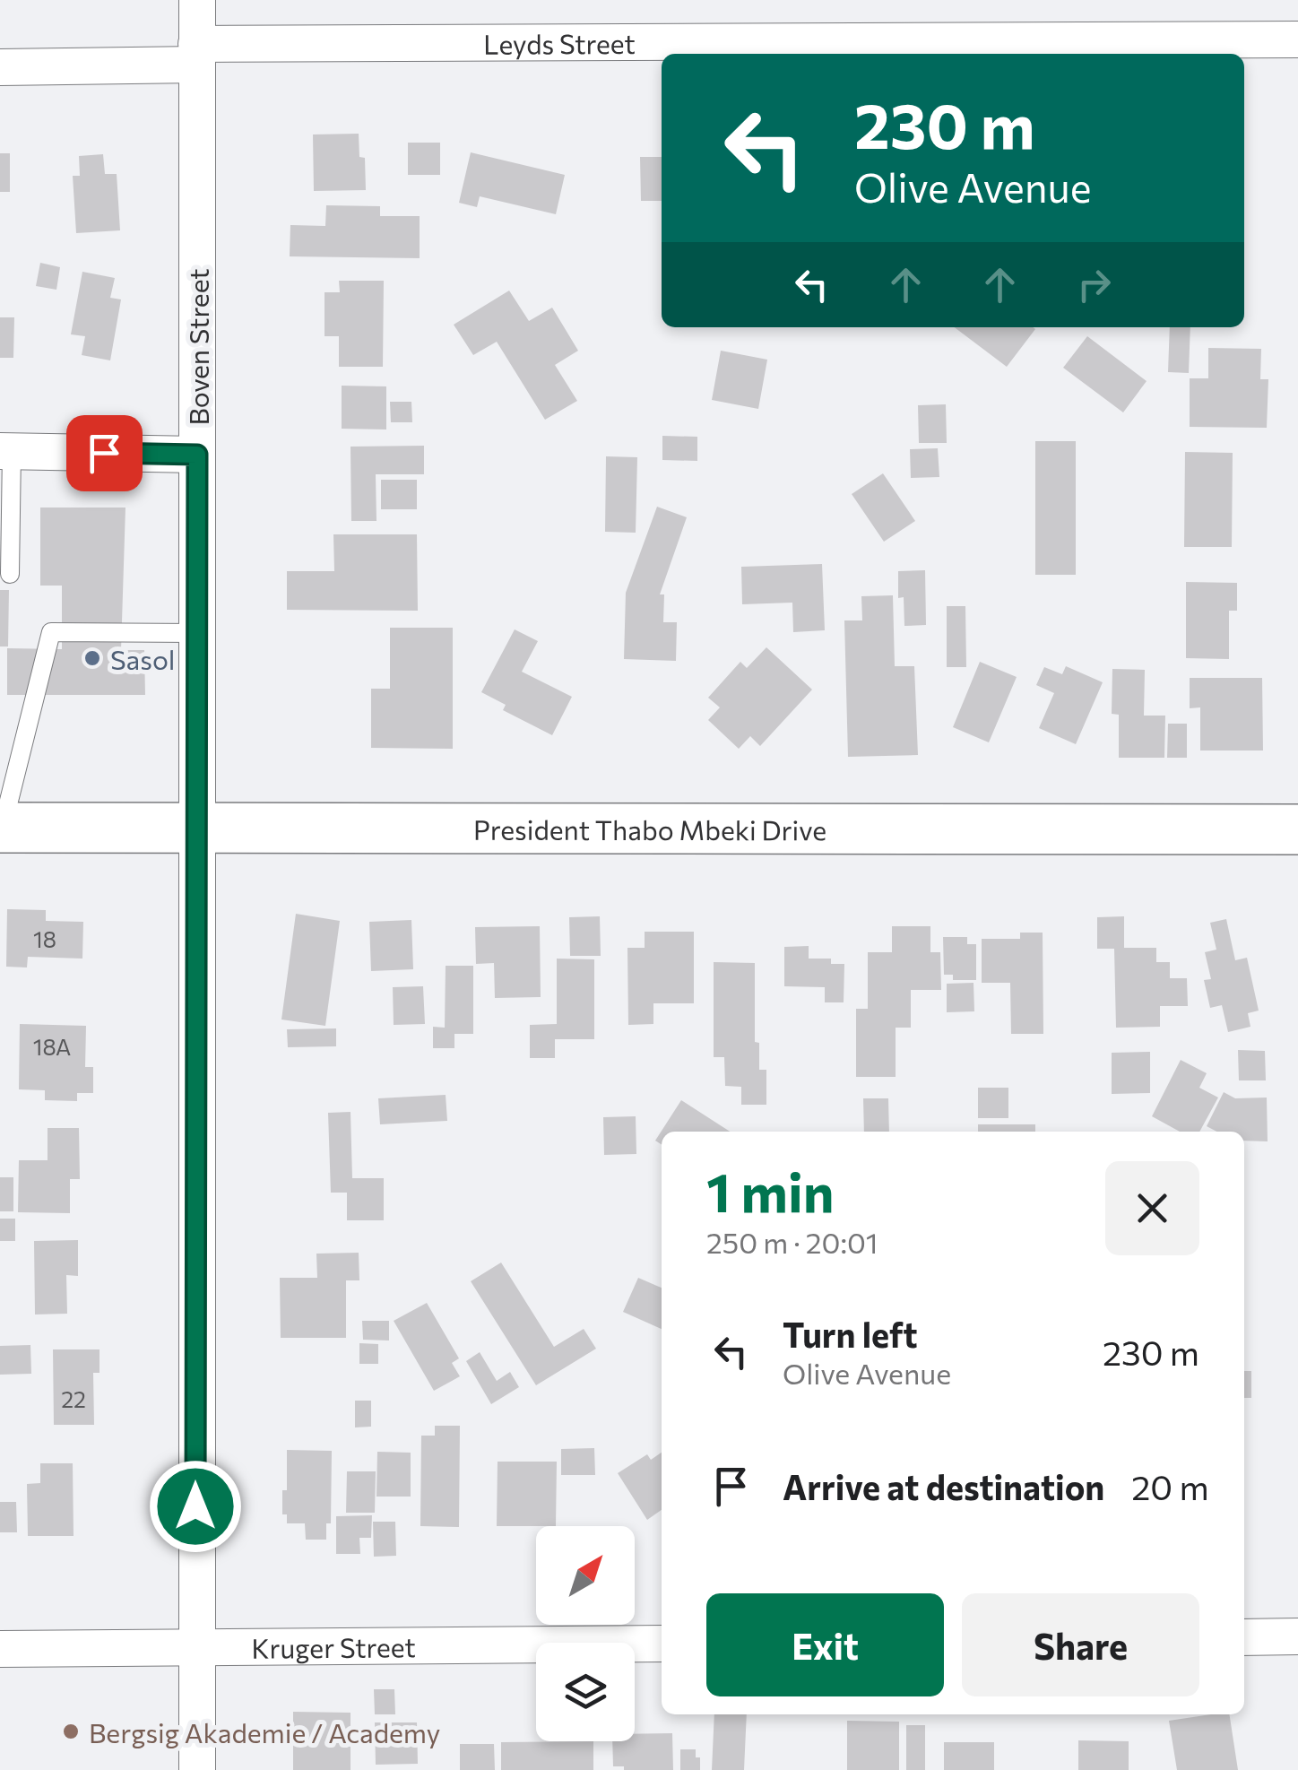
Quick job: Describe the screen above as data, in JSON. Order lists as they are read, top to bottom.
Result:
{
  "streets": {
    "street": [
      "Leyds Street",
      "Boven Street",
      "President Thabo Mbeki Drive",
      "Kruger Street"
    ]
  },
  "crossings": [
    ["Leyds Street", "Boven Street"],
    ["Boven Street", "President Thabo Mbeki Drive"],
    ["Boven Street", "Kruger Street"]
  ],
  "places": ["Sasol", "Bergsig Akademie / Academy"],
  "house_numbers": ["18", "18A", "22"],
  "north": "top right",
  "page": {
    "turn": ["230 m", "Olive Avenue"],
    "heading": ["1 min", "250 m · 20:01"],
    "list": [
      {
        "name": "Turn left",
        "note": "Olive Avenue",
        "value": "230 m"
      },
      {
        "name": "Arrive at destination",
        "value": "20 m"
      }
    ],
    "buttons": ["Exit", "Share"]
  }
}
